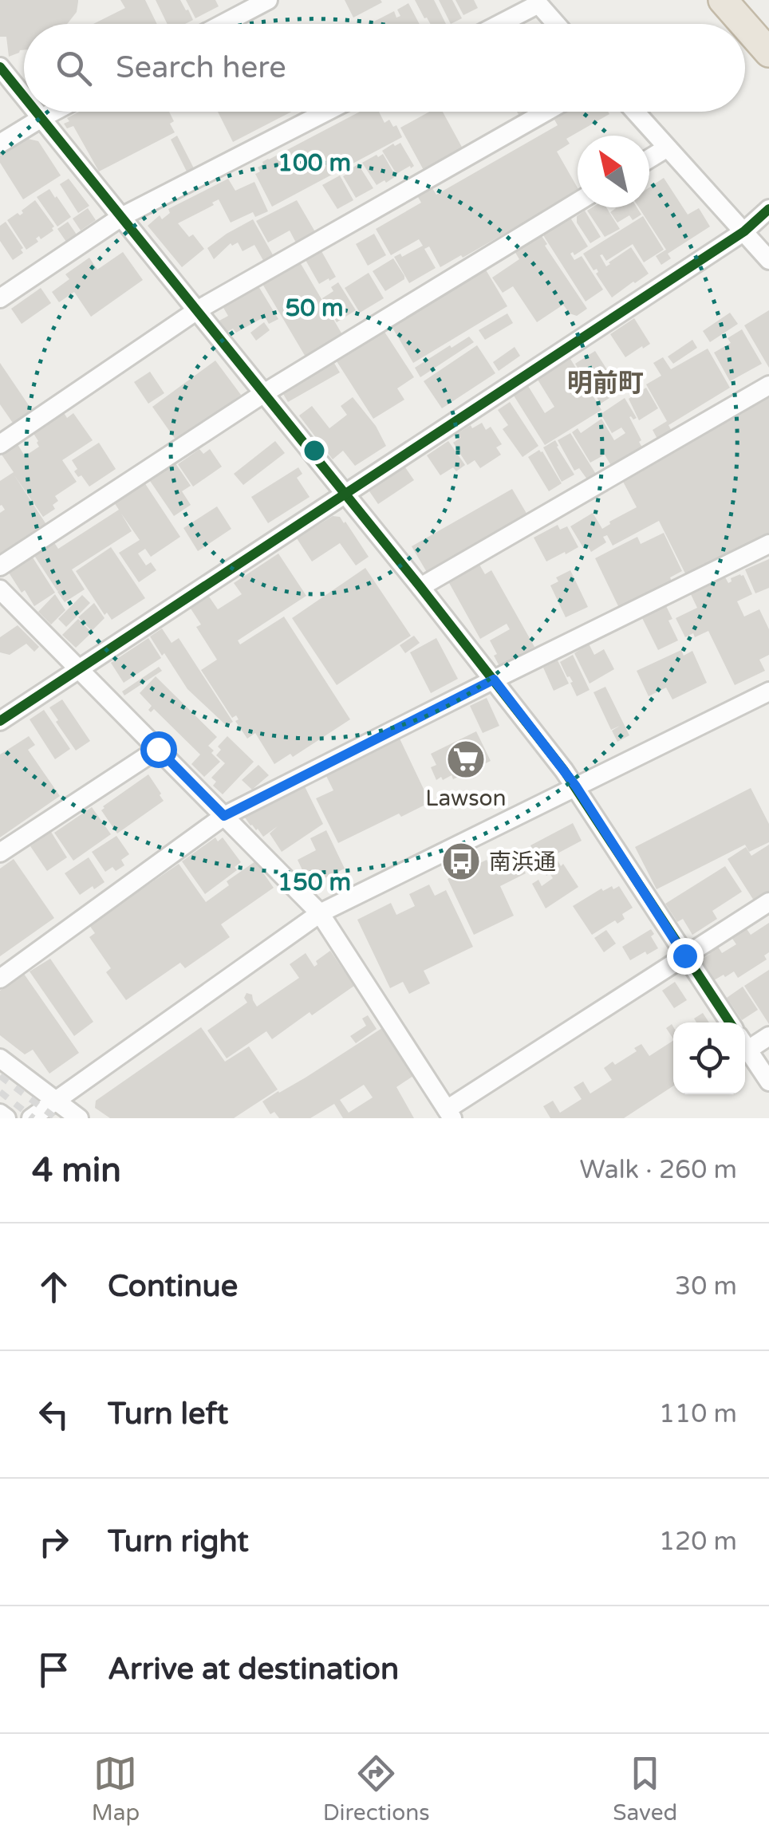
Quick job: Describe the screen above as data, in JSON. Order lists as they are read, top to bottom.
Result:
{
  "districts": ["明前町"],
  "places": {
    "supermarket": ["Lawson"],
    "bus stop": ["南浜通"]
  },
  "north": "top left",
  "page": {
    "search": "Search here",
    "heading": ["4 min", "Walk · 260 m"],
    "list": [
      ["Continue", "30 m"],
      ["Turn left", "110 m"],
      ["Turn right", "120 m"],
      "Arrive at destination"
    ],
    "nav": ["Map", "Directions", "Saved"]
  },
  "rings": ["100 m", "50 m", "150 m"]
}
